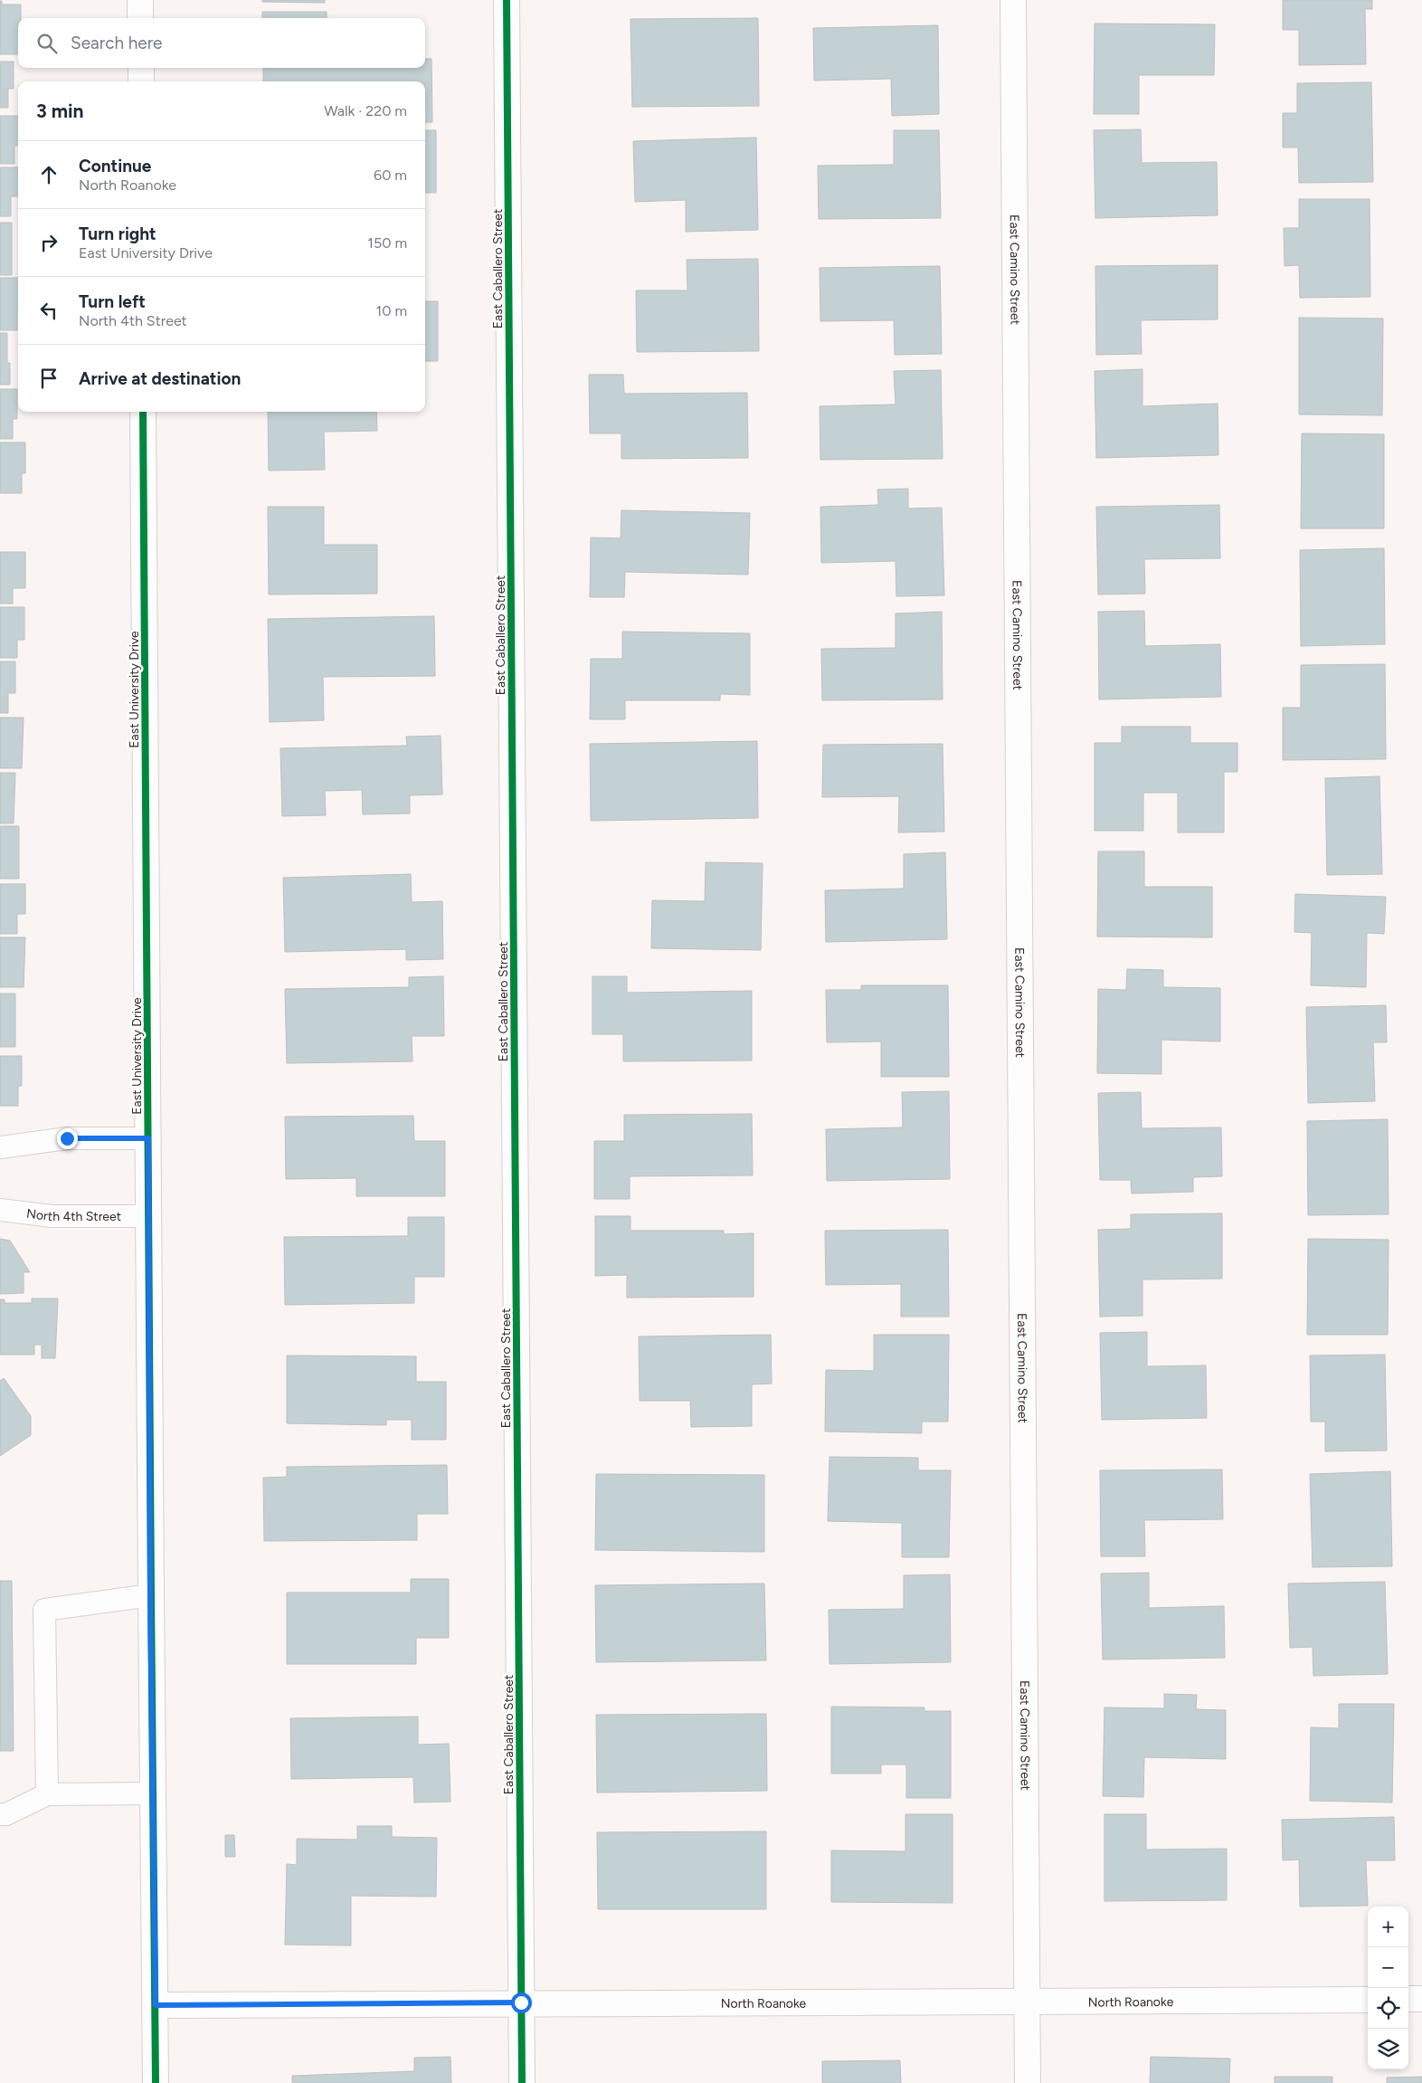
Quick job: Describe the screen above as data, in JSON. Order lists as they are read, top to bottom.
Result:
{
  "streets": {
    "street": [
      "East Caballero Street",
      "East Camino Street",
      "East University Drive",
      "North Roanoke"
    ],
    "lane": ["North 4th Street"]
  },
  "crossings": [
    ["East Caballero Street", "North Roanoke"],
    ["East Camino Street", "North Roanoke"],
    ["East University Drive", "North 4th Street"],
    ["East University Drive", "North Roanoke"]
  ],
  "page": {
    "search": "Search here",
    "heading": ["3 min", "Walk · 220 m"],
    "list": [
      ["Continue", "North Roanoke", "60 m"],
      ["Turn right", "East University Drive", "150 m"],
      ["Turn left", "North 4th Street", "10 m"],
      "Arrive at destination"
    ],
    "map_buttons": ["+", "−"]
  }
}
